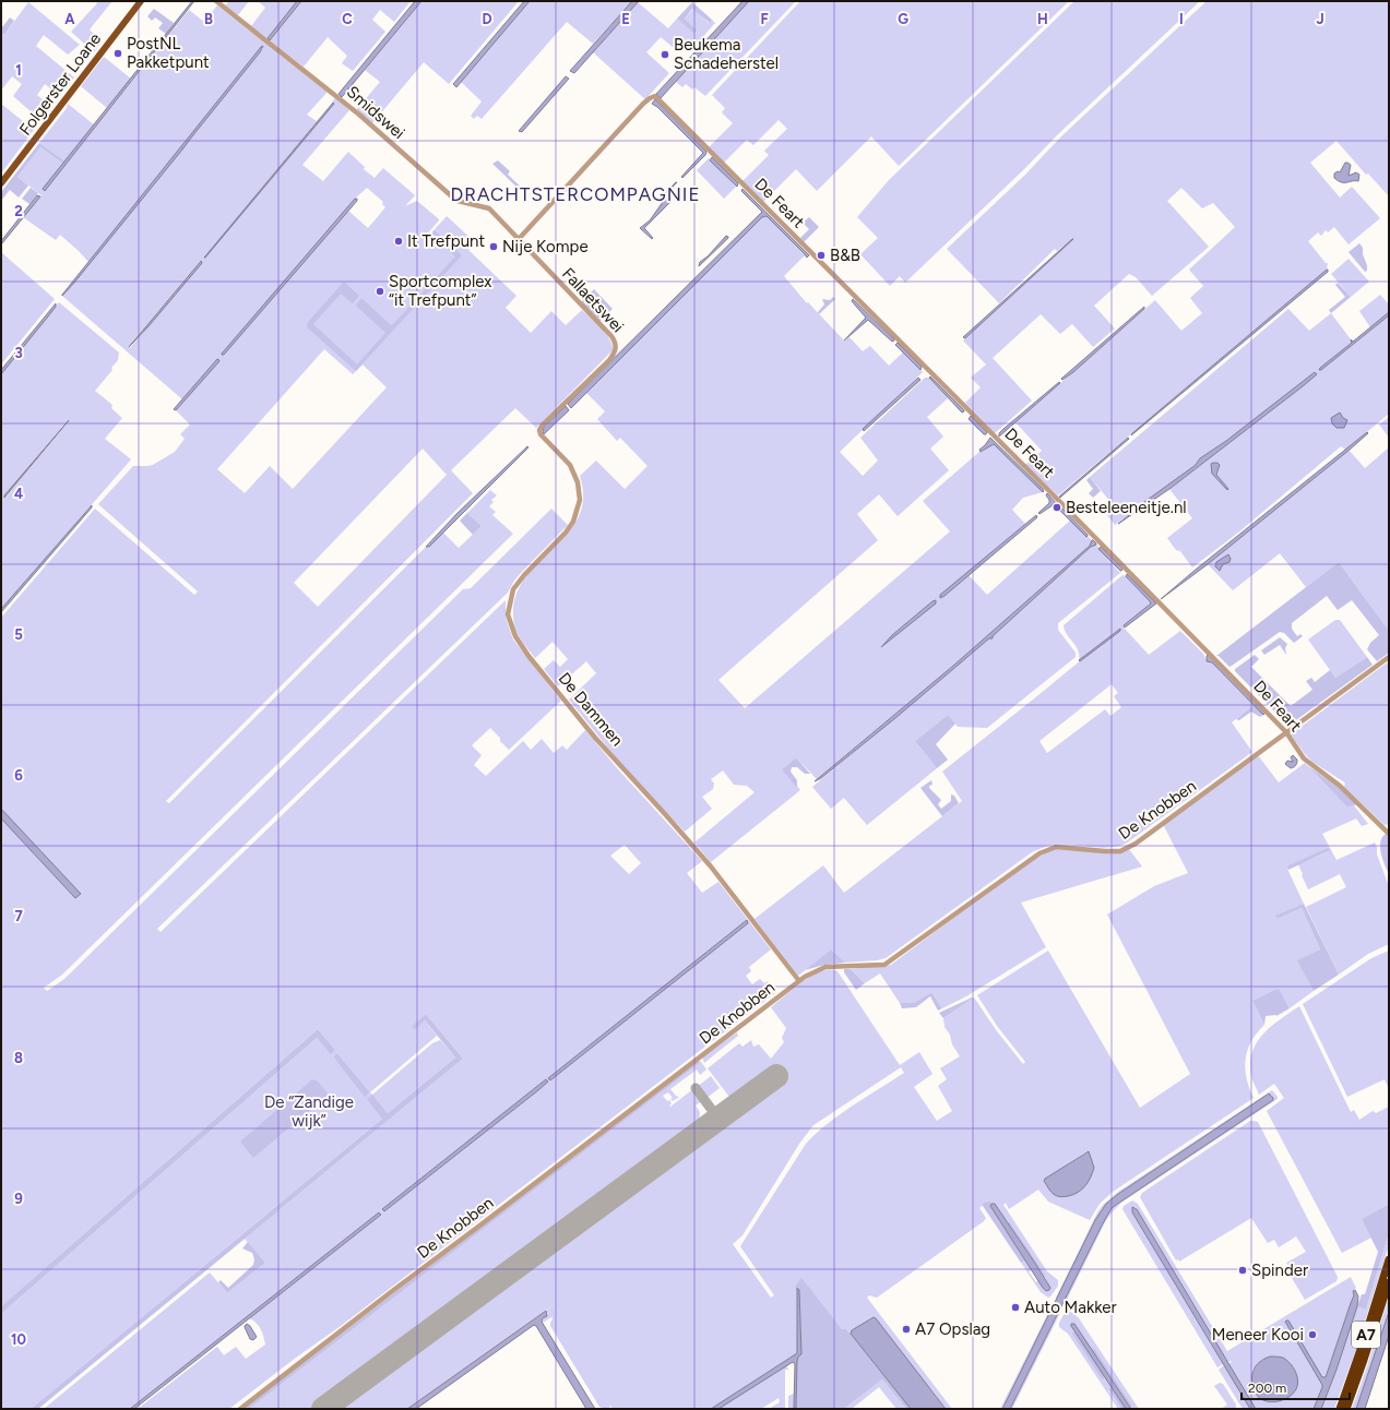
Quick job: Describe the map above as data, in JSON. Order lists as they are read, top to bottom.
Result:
{
  "streets": {
    "highway": ["A7"],
    "main road": ["Folgerster Loane"],
    "street": [
      "Smidswei",
      "De Feart",
      "Fallaetswei",
      "De Dammen",
      "De Knobben"
    ]
  },
  "crossings": [
    ["Smidswei", "De Feart"],
    ["Smidswei", "Fallaetswei"],
    ["De Feart", "Fallaetswei"],
    ["De Feart", "De Knobben"],
    ["Fallaetswei", "De Dammen"],
    ["De Dammen", "De Knobben"]
  ],
  "districts": ["DRACHTSTERCOMPAGNIE"],
  "parks": ["De “Zandige wijk”"],
  "places": [
    "PostNL Pakketpunt",
    "Beukema Schadeherstel",
    "It Trefpunt",
    "Nije Kompe",
    "B&B",
    "Sportcomplex “it Trefpunt”",
    "Besteleeneitje.nl",
    "Spinder",
    "Auto Makker",
    "A7 Opslag",
    "Meneer Kooi"
  ],
  "scale_bar": "200 m",
  "grid": {
    "columns": [
      "A",
      "B",
      "C",
      "D",
      "E",
      "F",
      "G",
      "H",
      "I",
      "J"
    ],
    "rows": [
      "1",
      "2",
      "3",
      "4",
      "5",
      "6",
      "7",
      "8",
      "9",
      "10"
    ]
  }
}
